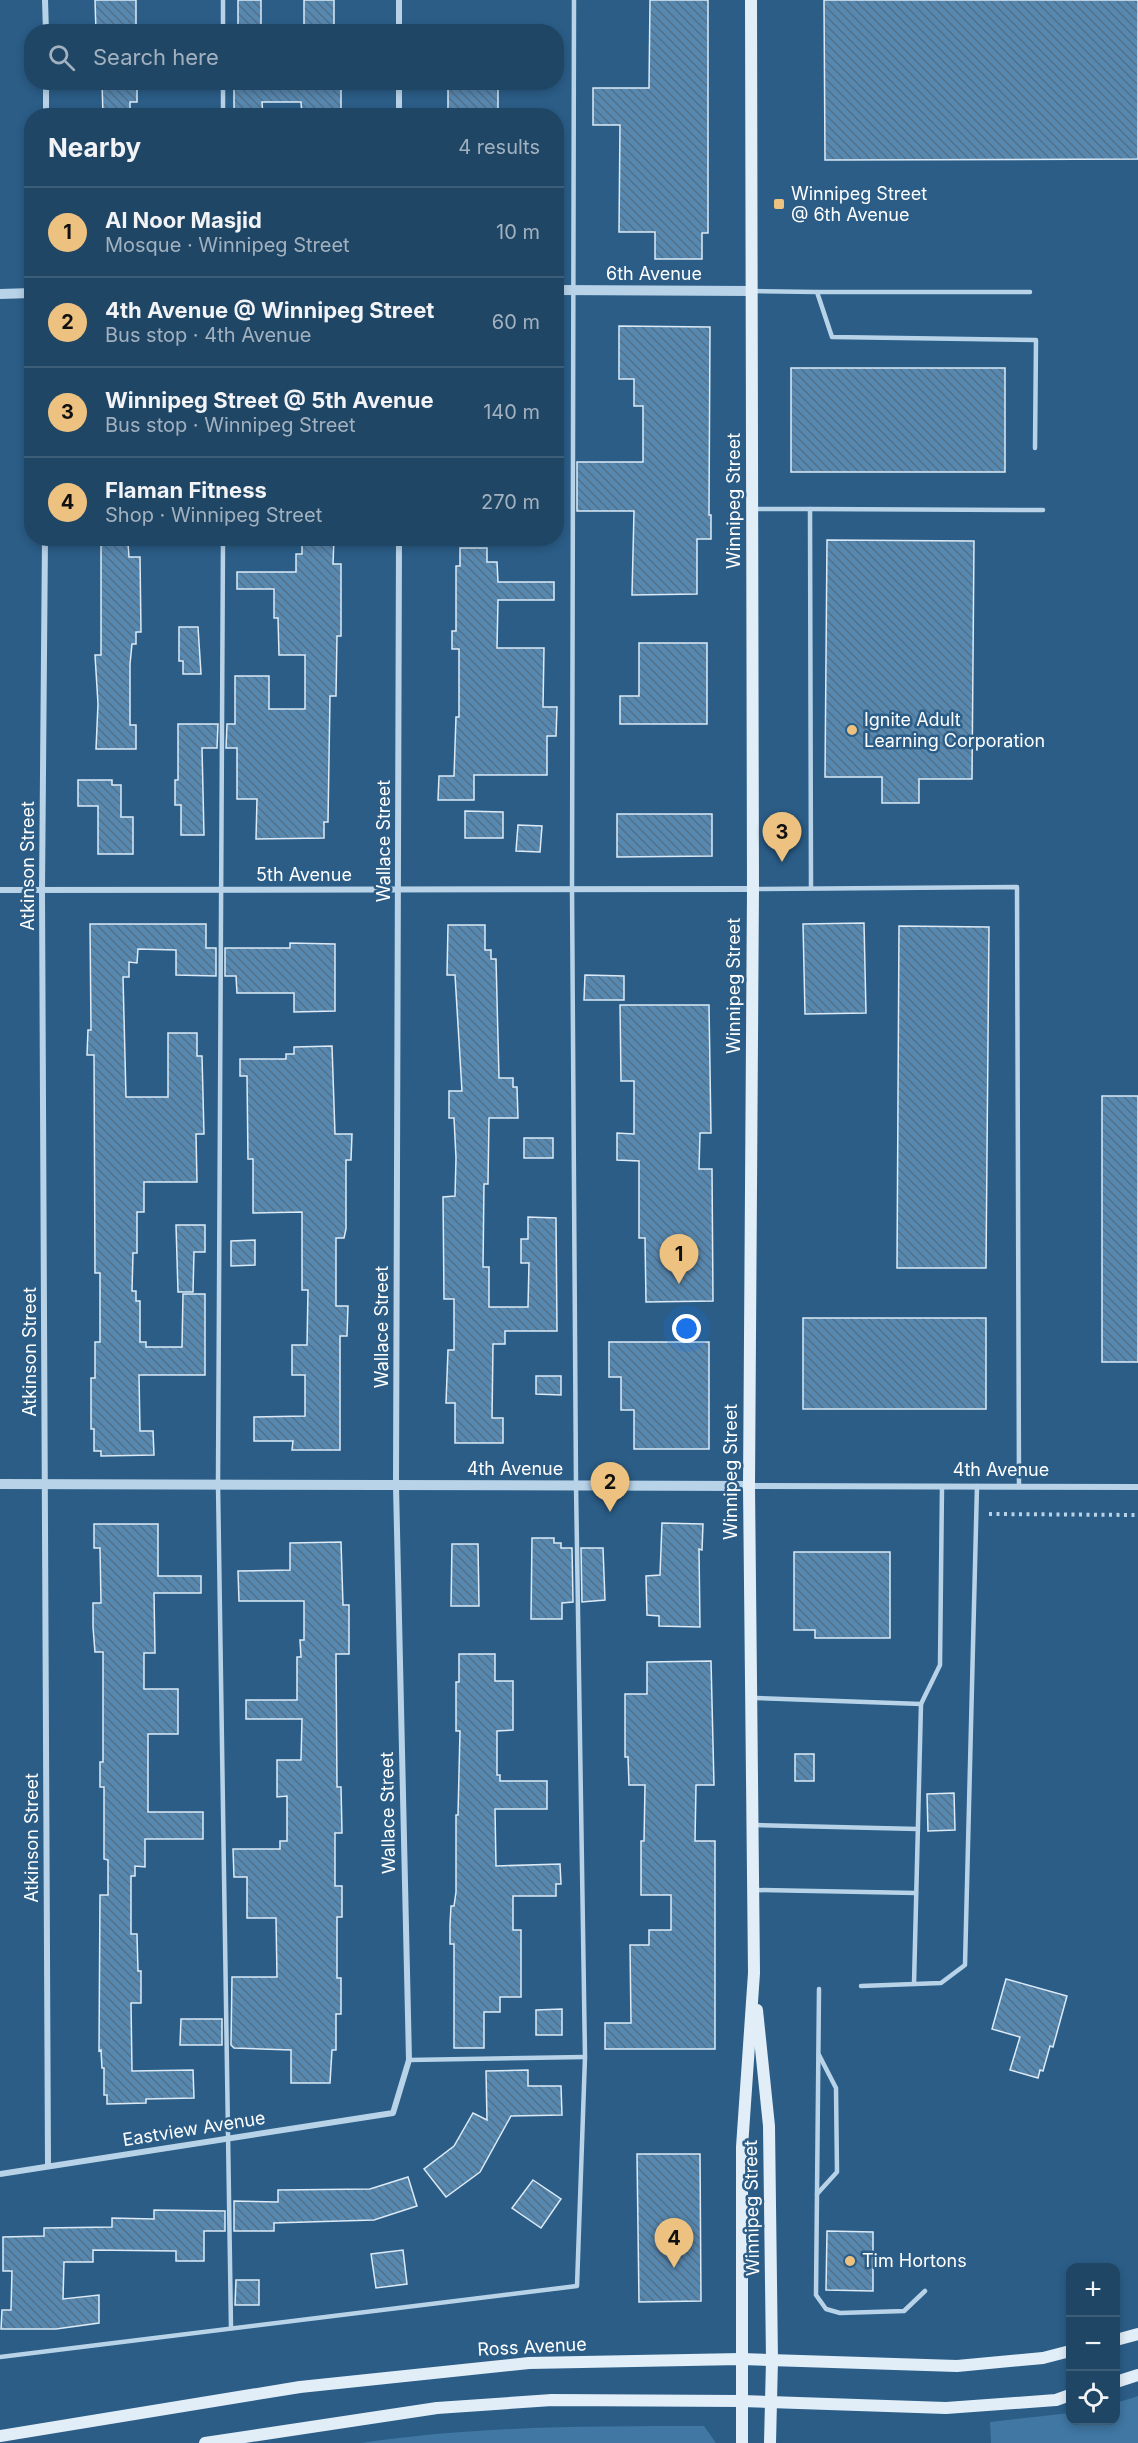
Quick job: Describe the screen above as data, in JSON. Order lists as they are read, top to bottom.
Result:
{
  "streets": {
    "main road": ["Winnipeg Street", "Ross Avenue"],
    "street": [
      "6th Avenue",
      "Wallace Street",
      "Atkinson Street",
      "5th Avenue",
      "4th Avenue",
      "Eastview Avenue"
    ]
  },
  "crossings": [
    ["6th Avenue", "Winnipeg Street"],
    ["Winnipeg Street", "5th Avenue"],
    ["Winnipeg Street", "4th Avenue"],
    ["Winnipeg Street", "Ross Avenue"],
    ["Wallace Street", "5th Avenue"],
    ["Wallace Street", "4th Avenue"],
    ["Wallace Street", "Eastview Avenue"],
    ["Atkinson Street", "5th Avenue"],
    ["Atkinson Street", "4th Avenue"],
    ["Atkinson Street", "Eastview Avenue"]
  ],
  "places": {
    "transit": ["Winnipeg Street @ 6th Avenue"],
    "other": ["Ignite Adult Learning Corporation", "Tim Hortons"]
  },
  "page": {
    "search": "Search here",
    "heading": ["Nearby", "4 results"],
    "list": [
      {
        "mark": "1",
        "name": "Al Noor Masjid",
        "note": "Mosque · Winnipeg Street",
        "value": "10 m"
      },
      {
        "mark": "2",
        "name": "4th Avenue @ Winnipeg Street",
        "note": "Bus stop · 4th Avenue",
        "value": "60 m"
      },
      {
        "mark": "3",
        "name": "Winnipeg Street @ 5th Avenue",
        "note": "Bus stop · Winnipeg Street",
        "value": "140 m"
      },
      {
        "mark": "4",
        "name": "Flaman Fitness",
        "note": "Shop · Winnipeg Street",
        "value": "270 m"
      }
    ],
    "pins": [
      "3",
      "1",
      "2",
      "4"
    ],
    "map_buttons": ["+", "−"]
  }
}
